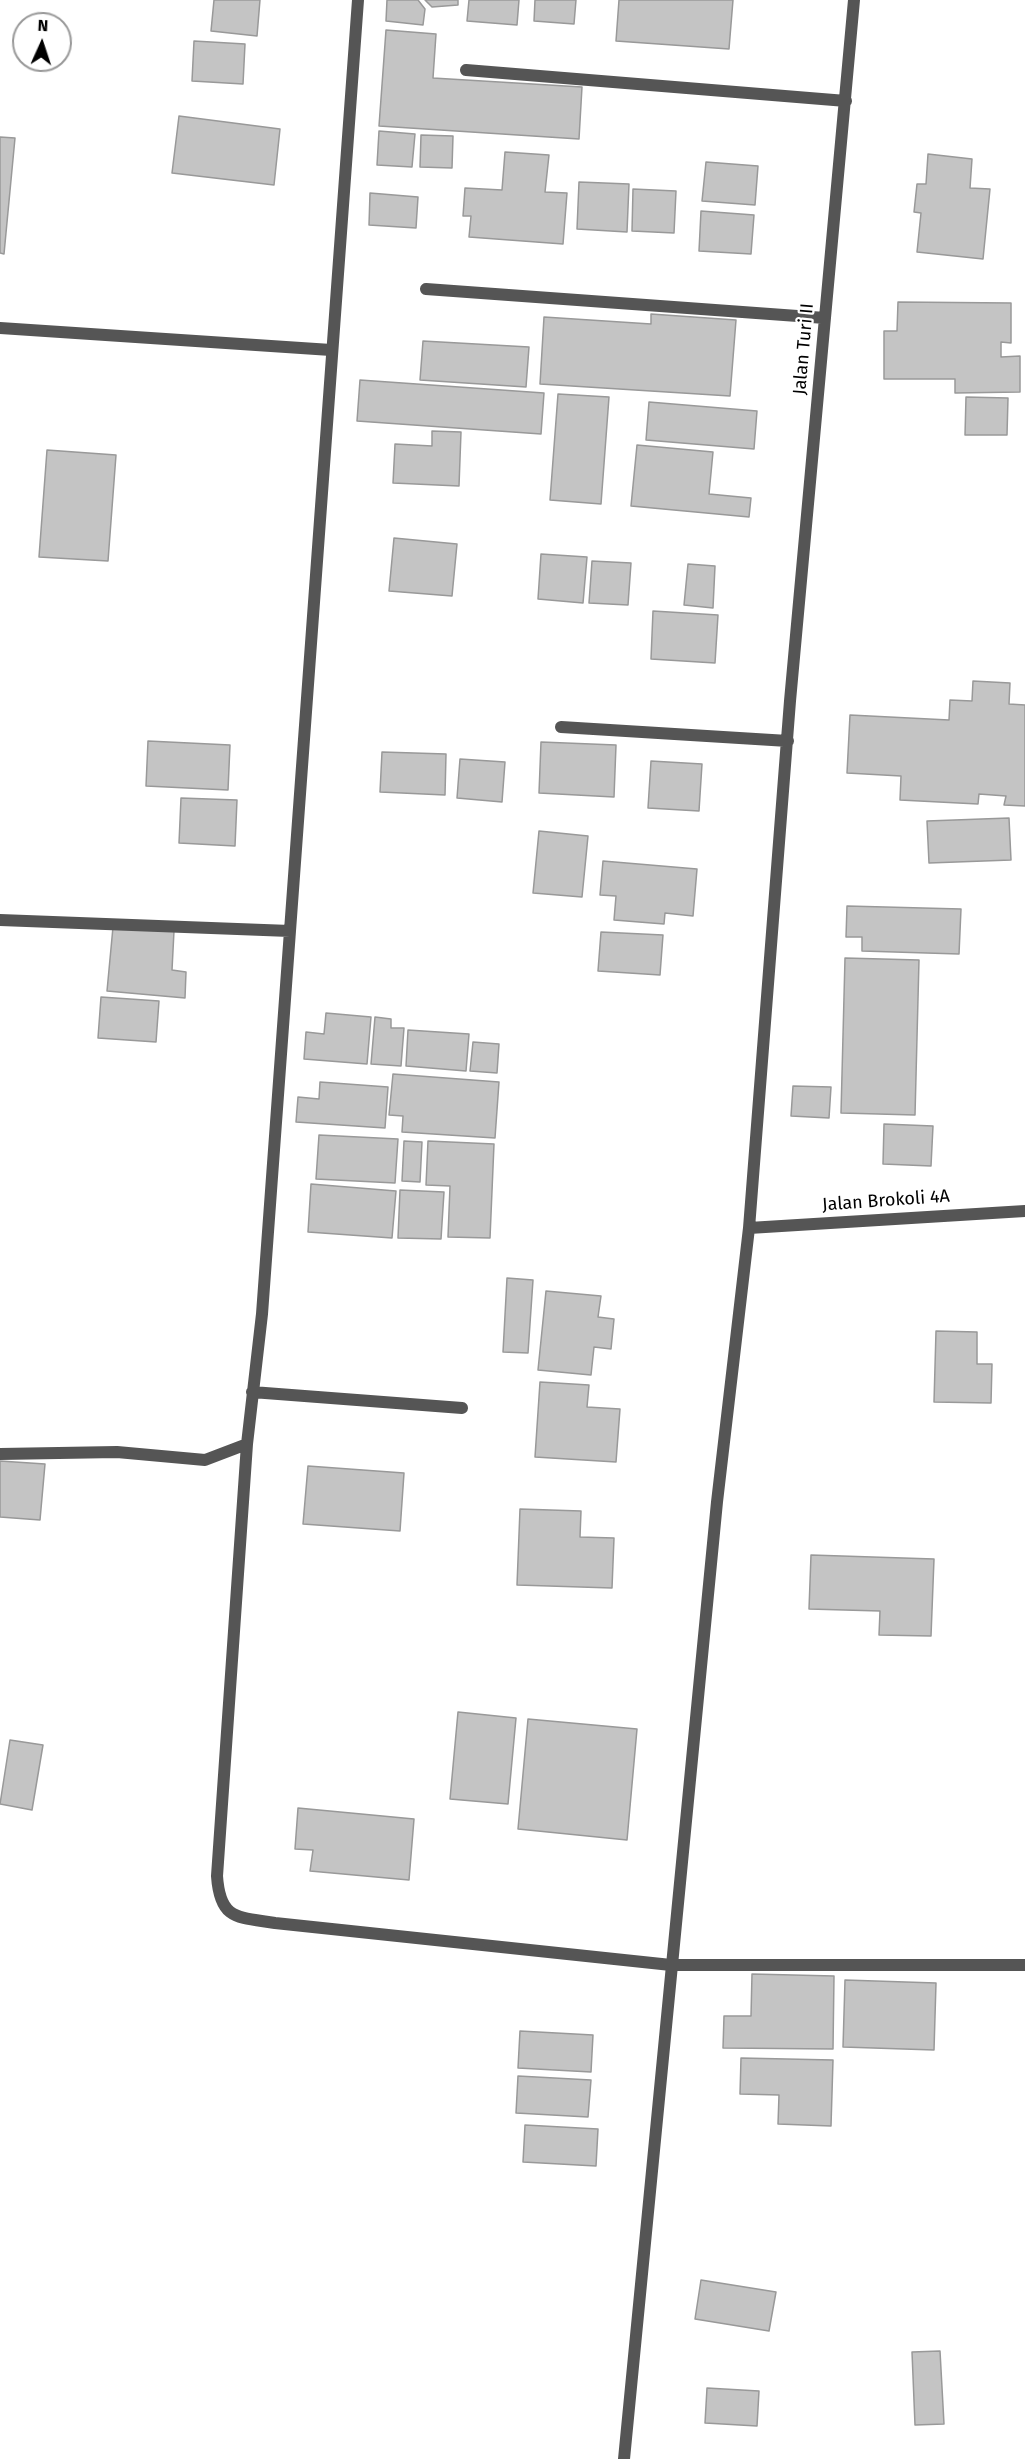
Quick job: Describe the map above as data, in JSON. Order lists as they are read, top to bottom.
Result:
{
  "streets": {
    "street": ["Jalan Turi II", "Jalan Brokoli 4A"]
  },
  "crossings": [
    ["Jalan Turi II", "Jalan Brokoli 4A"]
  ],
  "north": "top"
}
